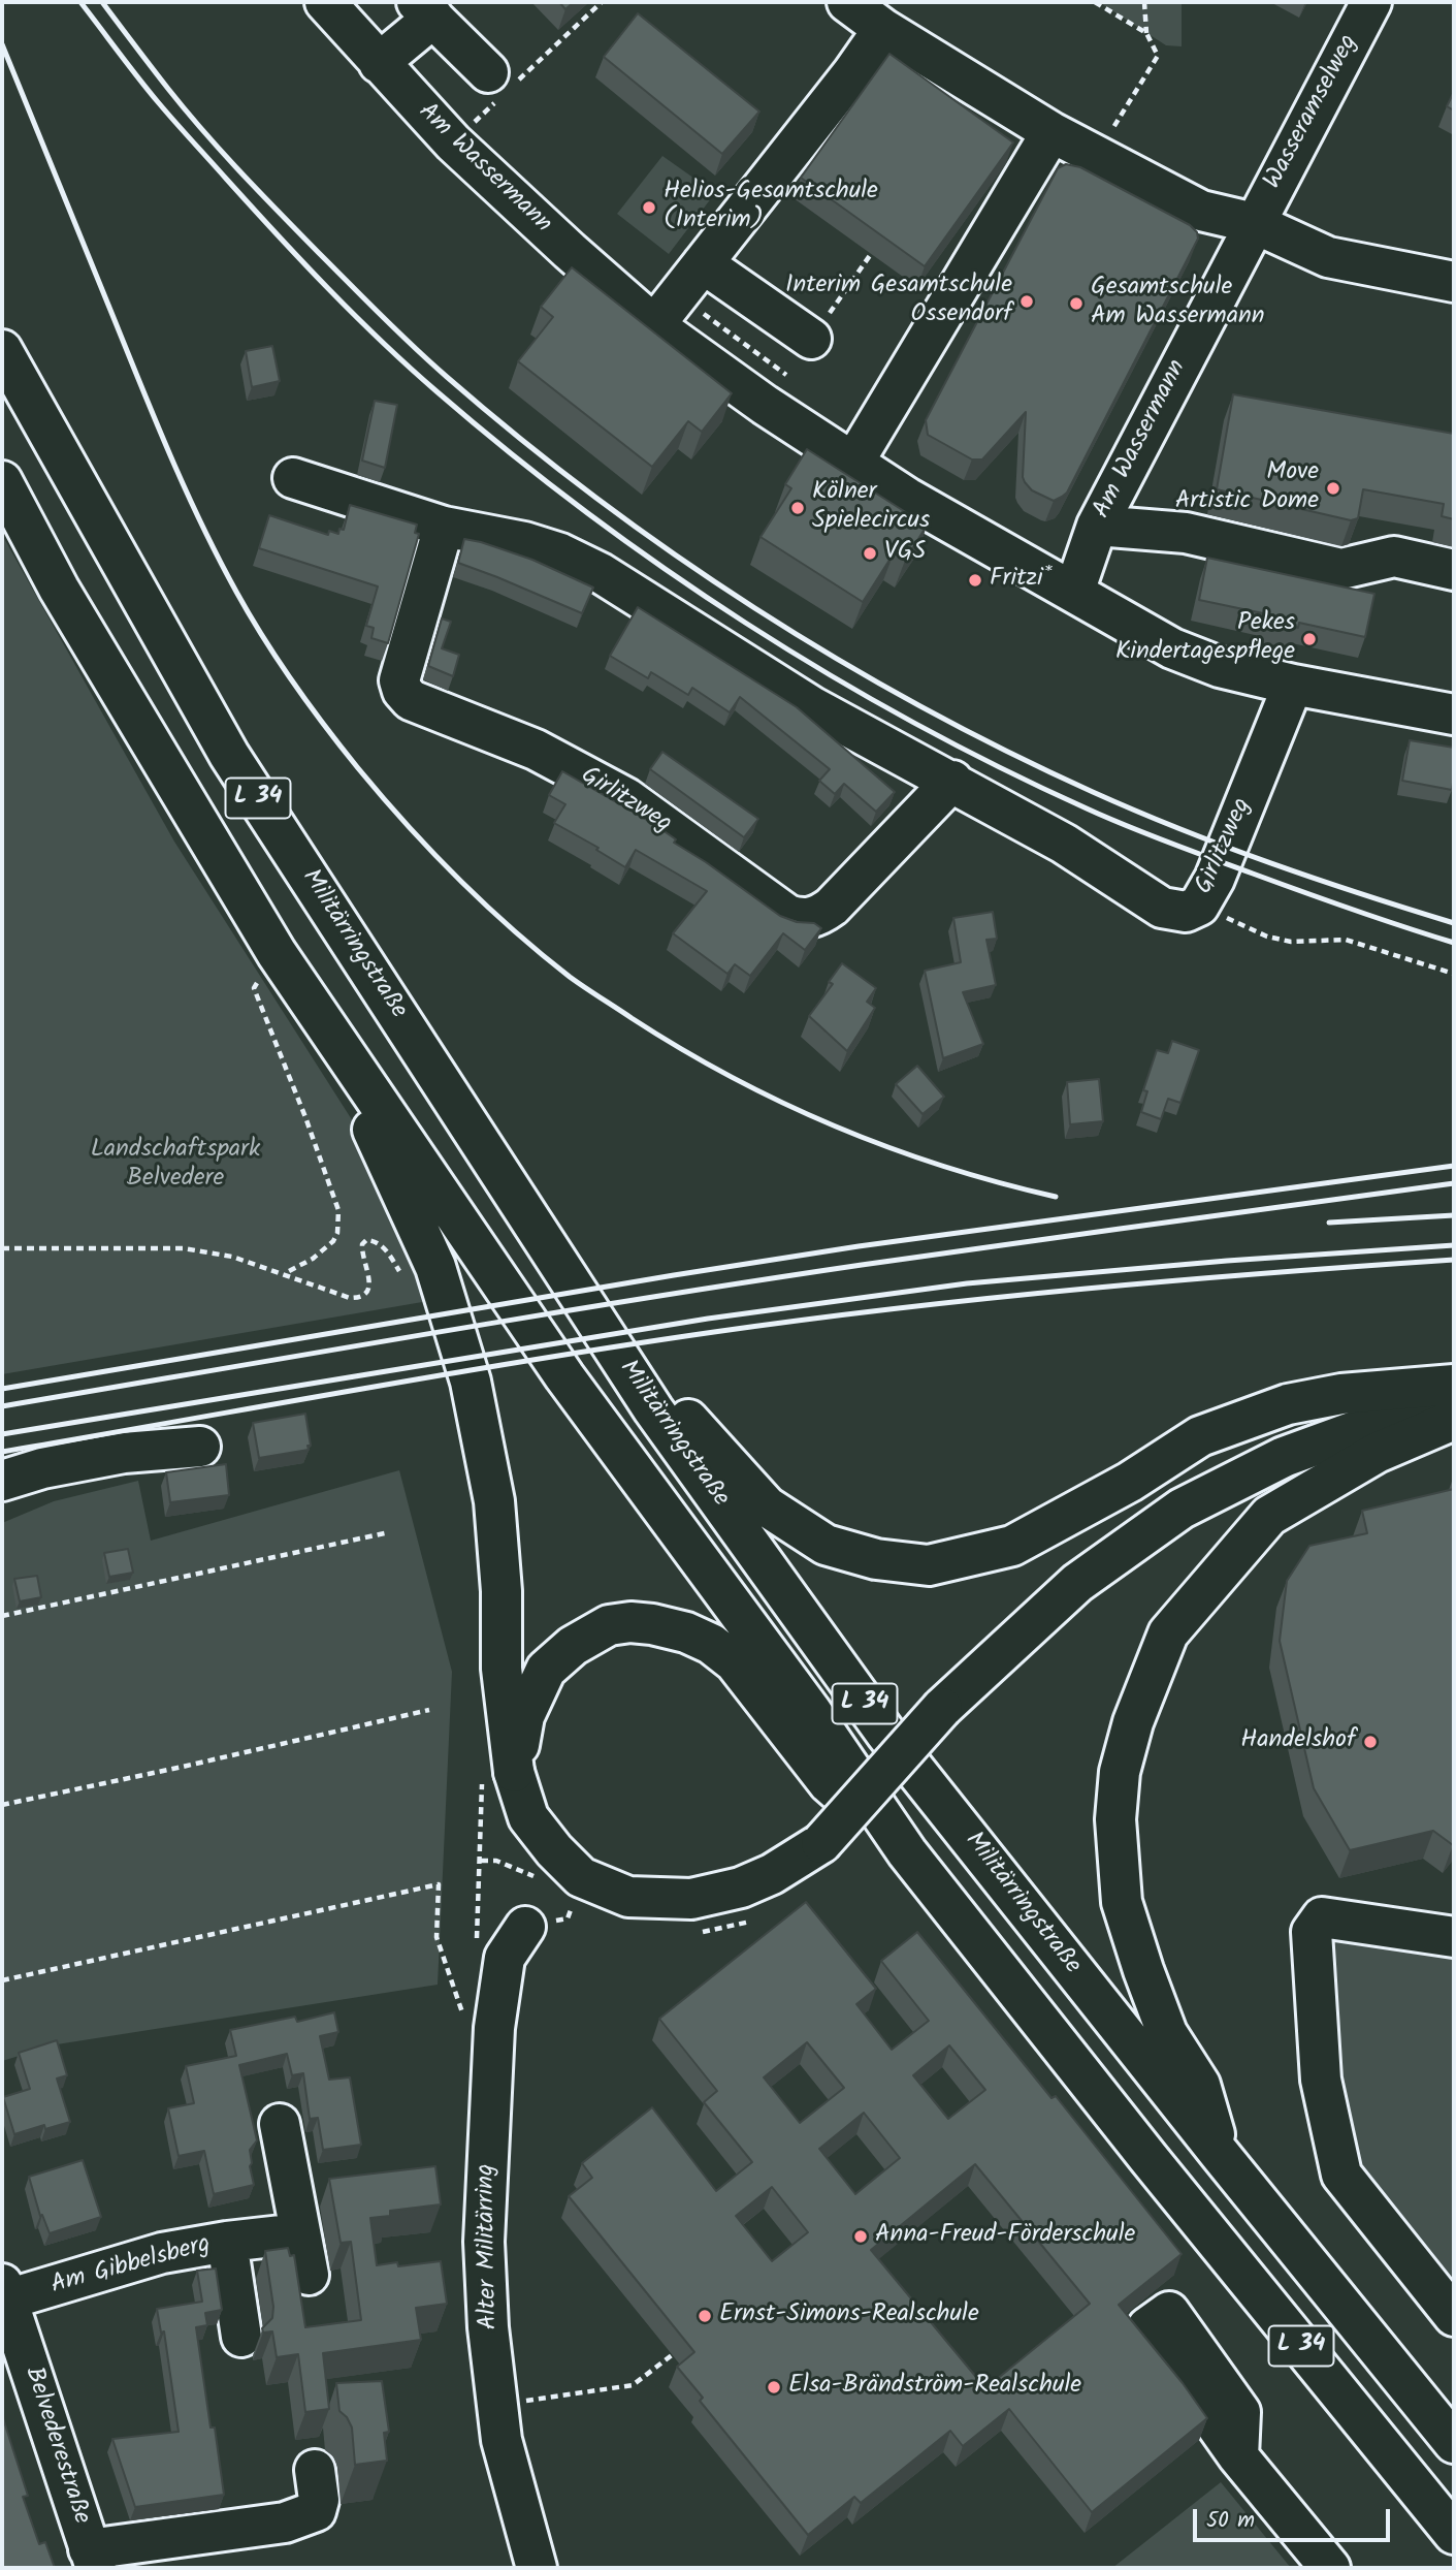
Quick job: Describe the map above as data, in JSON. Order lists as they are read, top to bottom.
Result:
{
  "streets": {
    "main road": [
      "Wasseramselweg",
      "Am Wassermann",
      "L 34",
      "Girlitzweg",
      "Militärringstraße",
      "Alter Militärring",
      "Am Gibbelsberg",
      "Belvederestraße"
    ]
  },
  "crossings": [
    ["Wasseramselweg", "Am Wassermann"],
    ["L 34", "Militärringstraße"],
    ["Am Gibbelsberg", "Belvederestraße"]
  ],
  "parks": ["Landschaftspark Belvedere"],
  "places": [
    "Helios-Gesamtschule (Interim)",
    "Interim Gesamtschule Ossendorf",
    "Gesamtschule Am Wassermann",
    "Move Artistic Dome",
    "Kölner Spielecircus",
    "VGS",
    "Fritzi*",
    "Pekes Kindertagespflege",
    "Handelshof",
    "Anna-Freud-Förderschule",
    "Ernst-Simons-Realschule",
    "Elsa-Brändström-Realschule"
  ],
  "scale_bar": "50 m"
}
